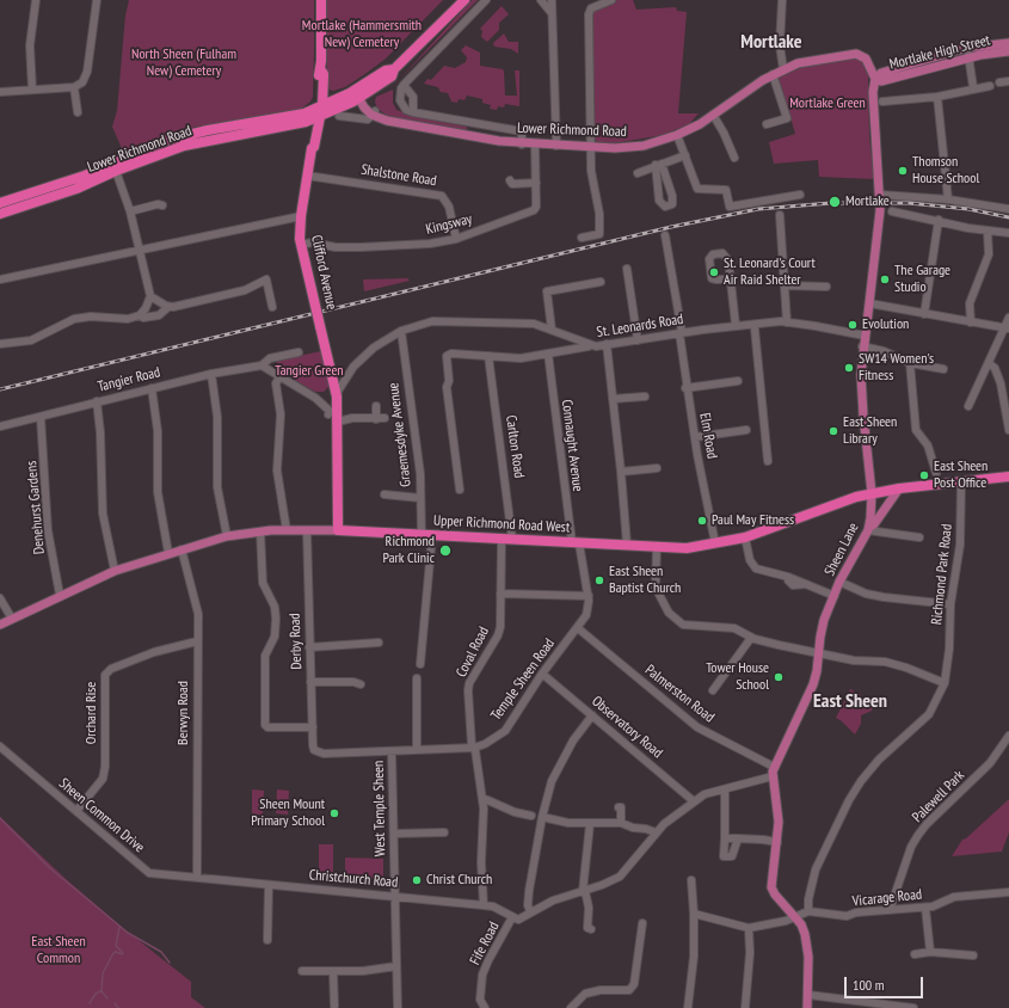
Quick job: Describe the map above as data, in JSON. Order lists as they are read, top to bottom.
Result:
{
  "streets": {
    "highway": ["Lower Richmond Road", "Clifford Avenue", "Upper Richmond Road West"],
    "main road": ["Mortlake High Street", "Sheen Lane"],
    "street": [
      "Shalstone Road",
      "Kingsway",
      "St. Leonards Road",
      "Tangier Road",
      "Graemesdyke Avenue",
      "Elm Road",
      "Connaught Avenue",
      "Carlton Road",
      "Denehurst Gardens",
      "Richmond Park Road",
      "Derby Road",
      "Coval Road",
      "Temple Sheen Road",
      "Palmerston Road",
      "Orchard Rise",
      "Berwyn Road",
      "Observatory Road",
      "Palewell Park",
      "West Temple Sheen",
      "Sheen Common Drive",
      "Christchurch Road",
      "Vicarage Road",
      "Fife Road"
    ]
  },
  "crossings": [
    ["Mortlake High Street", "Lower Richmond Road"],
    ["Mortlake High Street", "Sheen Lane"],
    ["Lower Richmond Road", "Kingsway"],
    ["Lower Richmond Road", "Clifford Avenue"],
    ["Lower Richmond Road", "Sheen Lane"],
    ["Shalstone Road", "Kingsway"],
    ["Shalstone Road", "Clifford Avenue"],
    ["Kingsway", "Clifford Avenue"],
    ["Clifford Avenue", "St. Leonards Road"],
    ["Clifford Avenue", "Upper Richmond Road West"],
    ["St. Leonards Road", "Graemesdyke Avenue"],
    ["St. Leonards Road", "Elm Road"],
    ["St. Leonards Road", "Sheen Lane"],
    ["Tangier Road", "Denehurst Gardens"],
    ["Graemesdyke Avenue", "Upper Richmond Road West"],
    ["Elm Road", "Upper Richmond Road West"],
    ["Connaught Avenue", "Upper Richmond Road West"],
    ["Connaught Avenue", "Temple Sheen Road"],
    ["Carlton Road", "Upper Richmond Road West"],
    ["Denehurst Gardens", "Upper Richmond Road West"],
    ["Upper Richmond Road West", "Sheen Lane"],
    ["Upper Richmond Road West", "Richmond Park Road"],
    ["Upper Richmond Road West", "Derby Road"],
    ["Upper Richmond Road West", "Coval Road"],
    ["Upper Richmond Road West", "Temple Sheen Road"],
    ["Upper Richmond Road West", "Berwyn Road"],
    ["Sheen Lane", "Palmerston Road"],
    ["Sheen Lane", "Vicarage Road"],
    ["Richmond Park Road", "Vicarage Road"],
    ["Derby Road", "Temple Sheen Road"],
    ["Coval Road", "Temple Sheen Road"],
    ["Coval Road", "Christchurch Road"],
    ["Temple Sheen Road", "Palmerston Road"],
    ["Temple Sheen Road", "Observatory Road"],
    ["Temple Sheen Road", "West Temple Sheen"],
    ["Orchard Rise", "Berwyn Road"],
    ["Orchard Rise", "Sheen Common Drive"],
    ["Berwyn Road", "Sheen Common Drive"],
    ["Berwyn Road", "Christchurch Road"],
    ["Palewell Park", "Vicarage Road"],
    ["West Temple Sheen", "Christchurch Road"],
    ["Sheen Common Drive", "Christchurch Road"],
    ["Christchurch Road", "Fife Road"]
  ],
  "districts": ["Mortlake", "East Sheen"],
  "parks": [
    "Mortlake (Hammersmith New) Cemetery",
    "North Sheen (Fulham New) Cemetery",
    "Mortlake Green",
    "Tangier Green",
    "East Sheen Common"
  ],
  "places": [
    "Thomson House School",
    "Mortlake",
    "St. Leonard's Court Air Raid Shelter",
    "The Garage Studio",
    "Evolution",
    "SW14 Women's Fitness",
    "East Sheen Library",
    "East Sheen Post Office",
    "Paul May Fitness",
    "Richmond Park Clinic",
    "East Sheen Baptist Church",
    "Tower House School",
    "Sheen Mount Primary School",
    "Christ Church"
  ],
  "scale_bar": "100 m"
}
